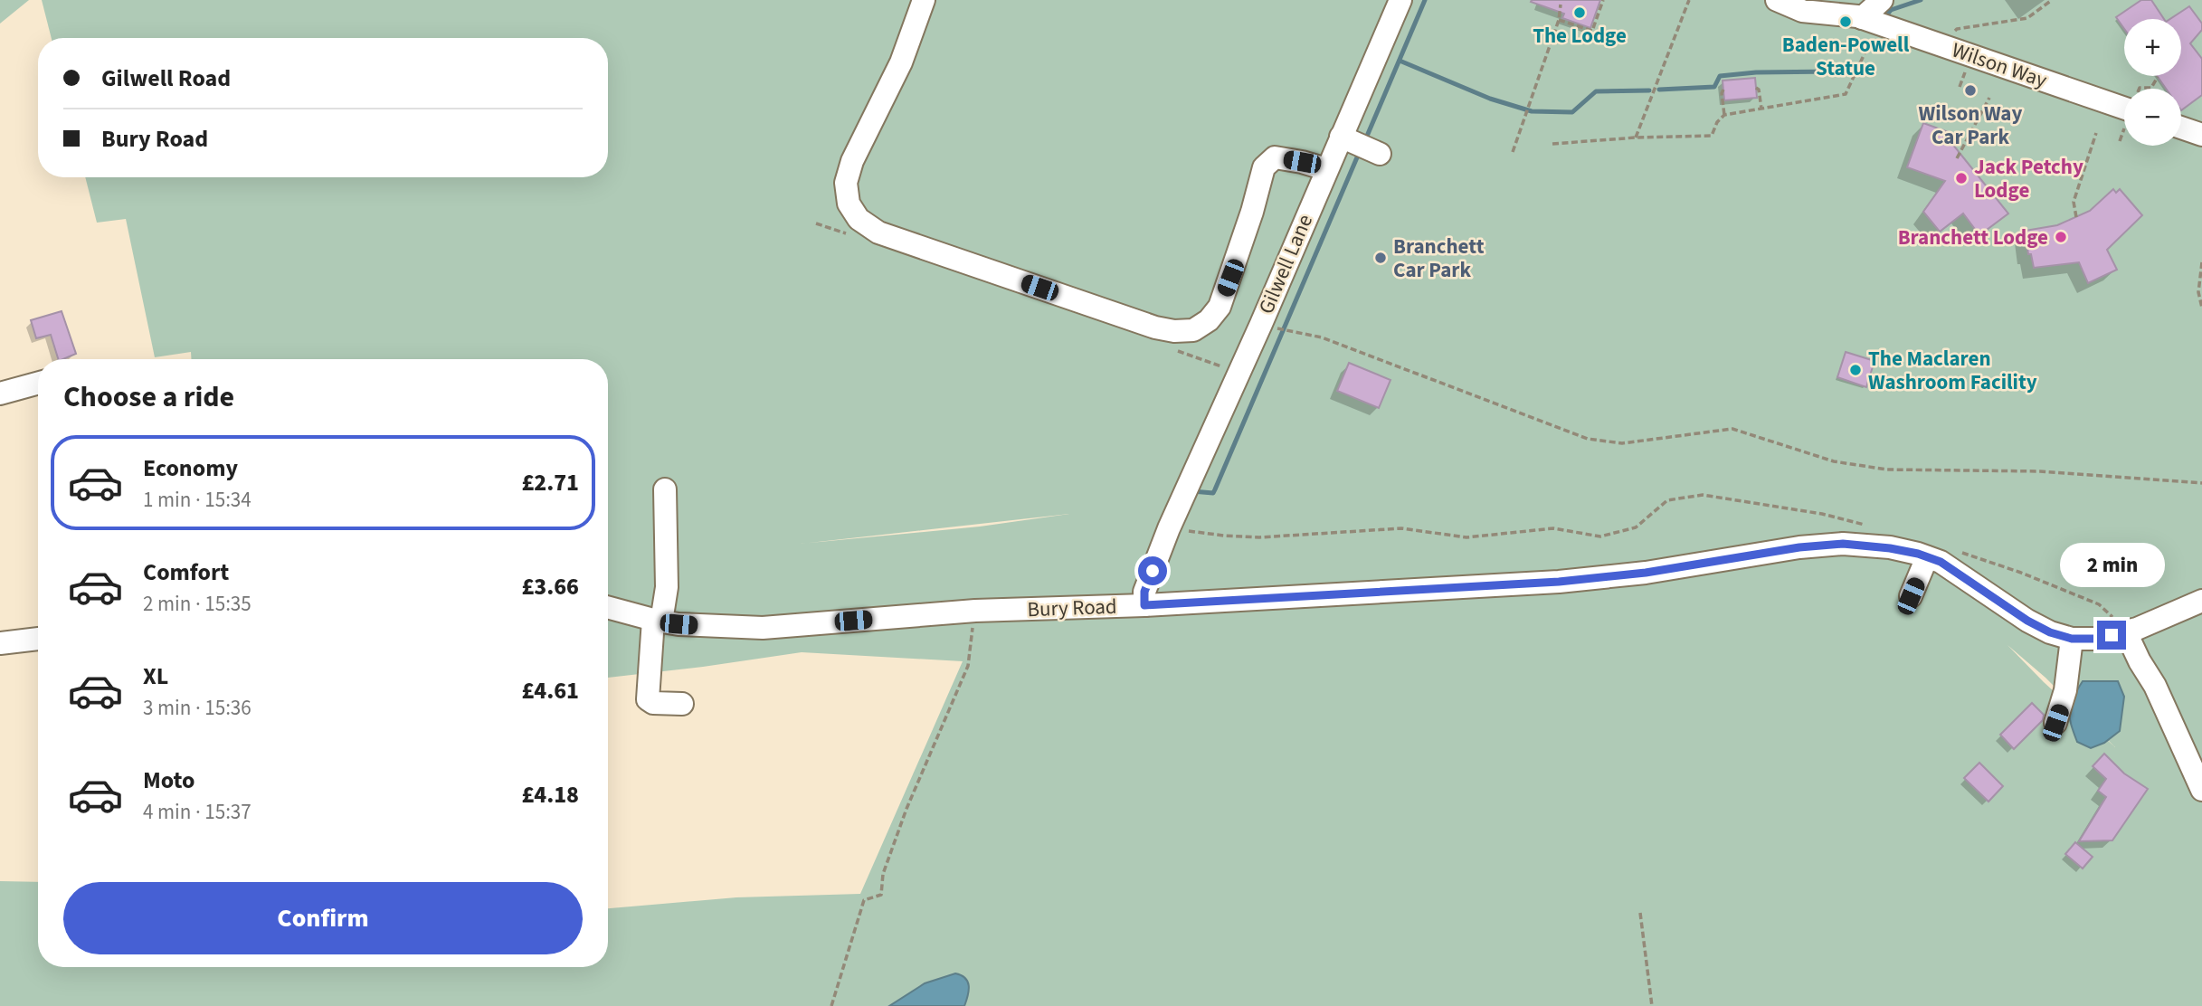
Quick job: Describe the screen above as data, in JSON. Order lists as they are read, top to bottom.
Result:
{
  "streets": {
    "street": ["Wilson Way", "Gilwell Lane", "Bury Road"]
  },
  "crossings": [
    ["Gilwell Lane", "Bury Road"]
  ],
  "places": [
    "The Lodge",
    "Baden-Powell Statue",
    "Wilson Way Car Park",
    "Jack Petchy Lodge",
    "Branchett Lodge",
    "Branchett Car Park",
    "The Maclaren Washroom Facility"
  ],
  "page": {
    "map_buttons": ["+", "−"],
    "banner": ["Gilwell Road", "Bury Road"],
    "heading": "Choose a ride",
    "list": [
      {
        "name": "Economy",
        "note": "1 min · 15:34",
        "value": "£2.71"
      },
      {
        "name": "Comfort",
        "note": "2 min · 15:35",
        "value": "£3.66"
      },
      {
        "name": "XL",
        "note": "3 min · 15:36",
        "value": "£4.61"
      },
      {
        "name": "Moto",
        "note": "4 min · 15:37",
        "value": "£4.18"
      }
    ],
    "bubble": "2 min",
    "buttons": "Confirm"
  }
}
